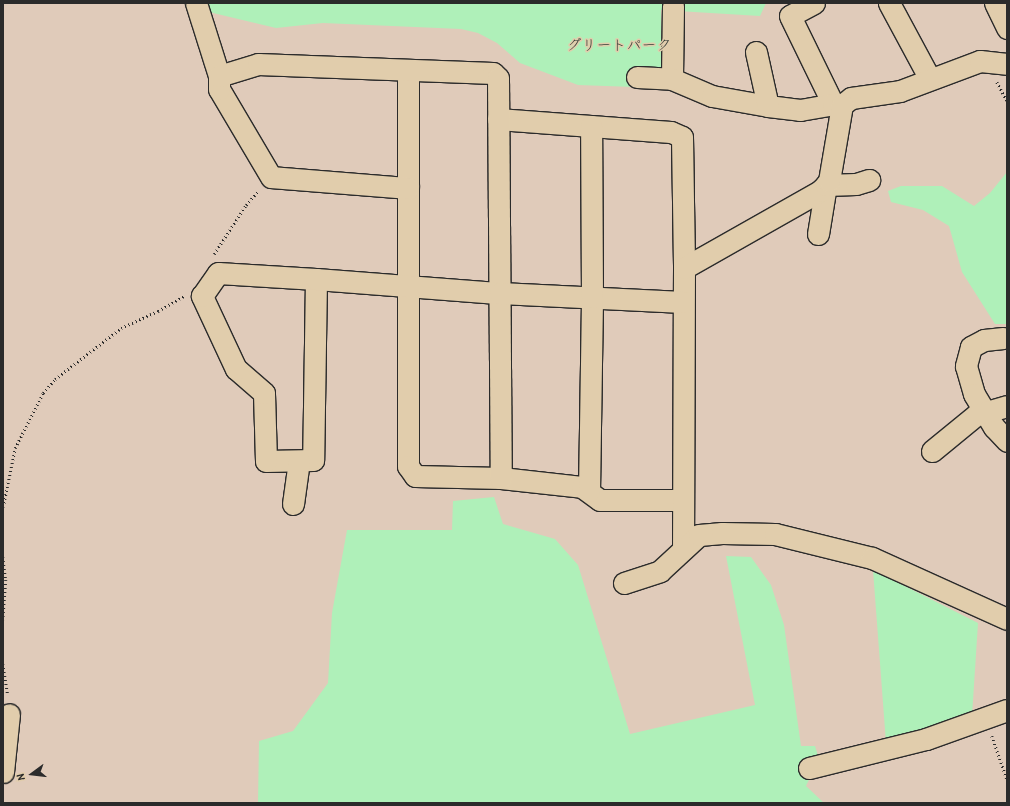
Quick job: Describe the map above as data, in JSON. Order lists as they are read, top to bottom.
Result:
{
  "parks": ["グリートパーク"],
  "north": "left"
}
